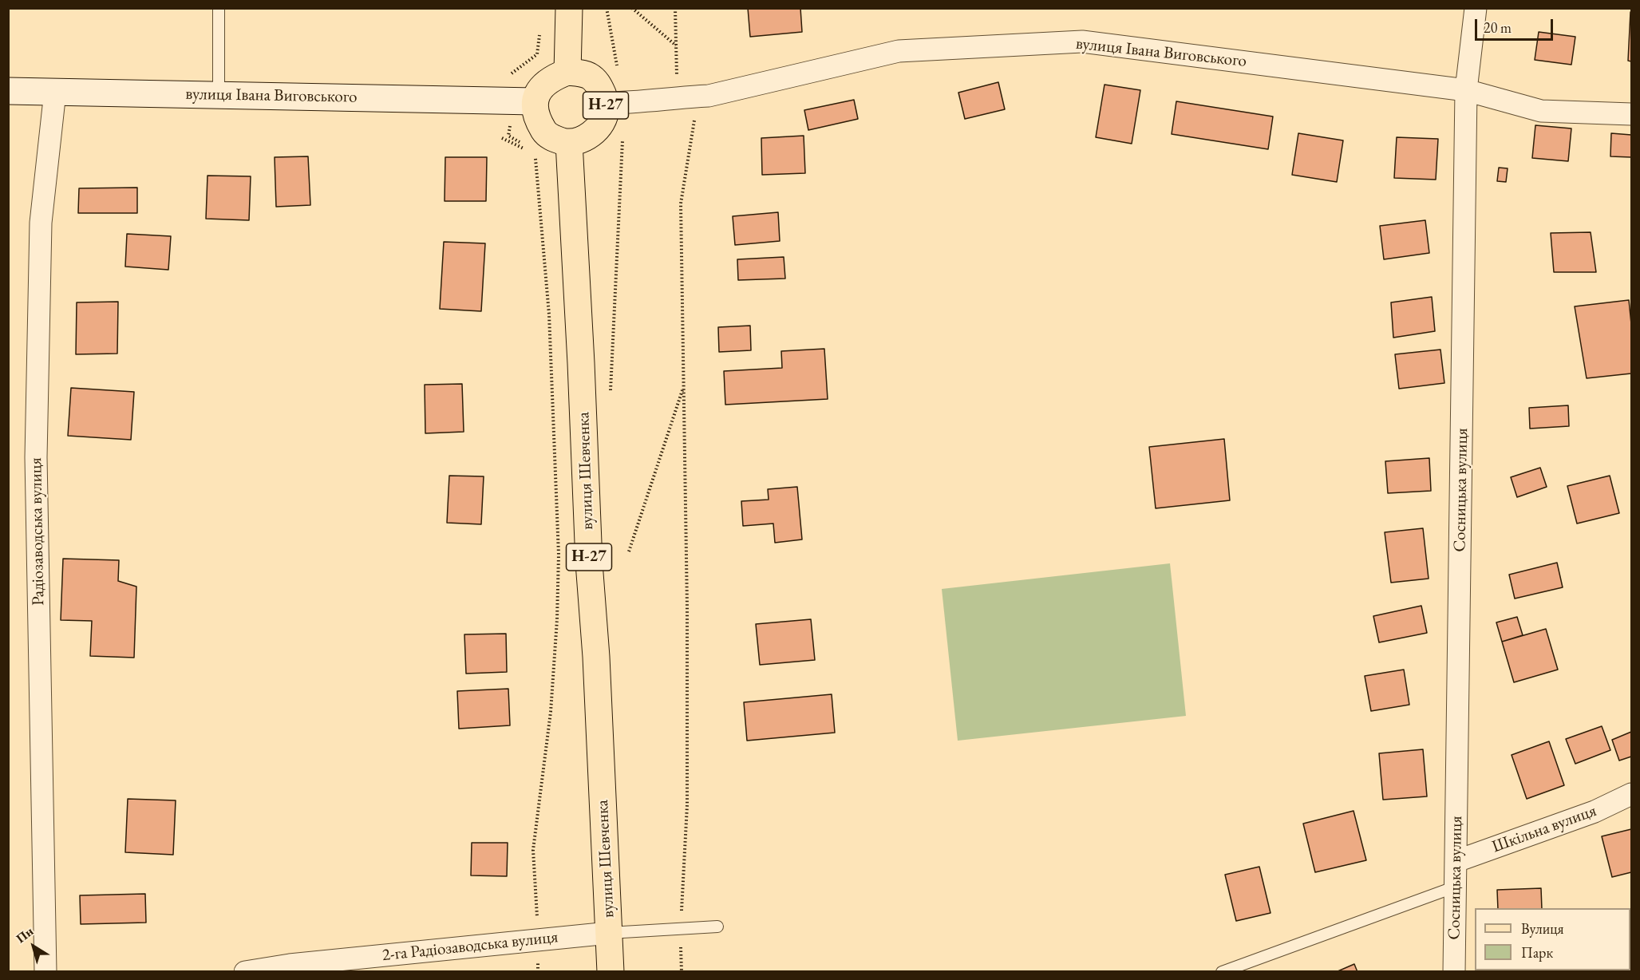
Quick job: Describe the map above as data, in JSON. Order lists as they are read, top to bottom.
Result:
{
  "streets": {
    "main road": ["Н-27", "вулиця Шевченка"],
    "street": [
      "вулиця Івана Виговського",
      "Сосницька вулиця",
      "Радіозаводська вулиця",
      "Шкільна вулиця",
      "2-га Радіозаводська вулиця"
    ]
  },
  "crossings": [
    ["вулиця Івана Виговського", "Н-27"],
    ["вулиця Івана Виговського", "вулиця Шевченка"],
    ["вулиця Івана Виговського", "Сосницька вулиця"],
    ["вулиця Івана Виговського", "Радіозаводська вулиця"],
    ["Н-27", "вулиця Шевченка"],
    ["вулиця Шевченка", "2-га Радіозаводська вулиця"],
    ["Сосницька вулиця", "Шкільна вулиця"]
  ],
  "legend": ["Вулиця", "Парк"],
  "scale_bar": "20 m",
  "north": "top left"
}
